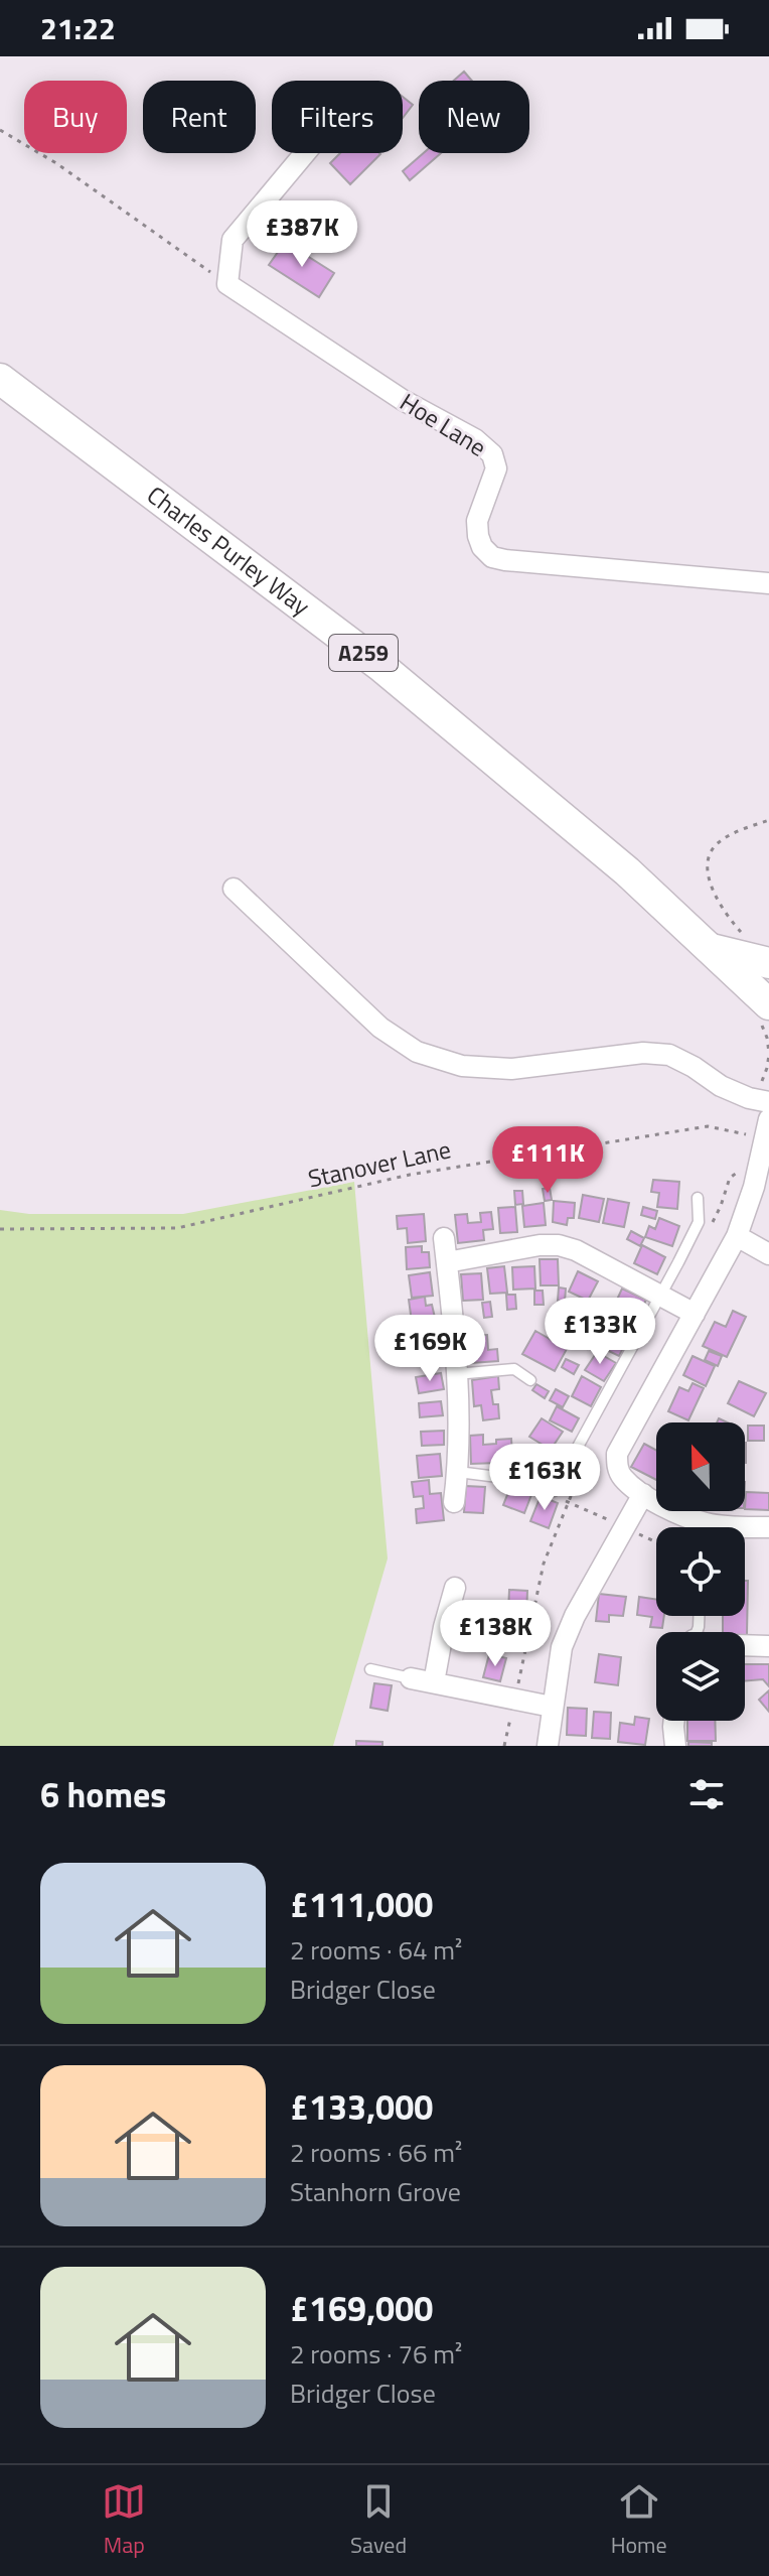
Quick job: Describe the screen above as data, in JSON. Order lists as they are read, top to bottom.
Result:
{
  "streets": {
    "main road": ["Charles Purley Way", "A259"],
    "street": ["Hoe Lane"],
    "path": ["Stanover Lane"]
  },
  "north": "top",
  "page": {
    "status": "21:22",
    "chip": [
      "Buy",
      "Rent",
      "Filters",
      "New"
    ],
    "price": [
      "£387K",
      "£111K",
      "£133K",
      "£169K",
      "£163K",
      "£138K"
    ],
    "heading": "6 homes",
    "list": [
      {
        "name": "£111,000",
        "note": "2 rooms · 64 m² · Bridger Close"
      },
      {
        "name": "£133,000",
        "note": "2 rooms · 66 m² · Stanhorn Grove"
      },
      {
        "name": "£169,000",
        "note": "2 rooms · 76 m² · Bridger Close"
      }
    ],
    "tabs": ["Map", "Saved", "Home"]
  }
}
